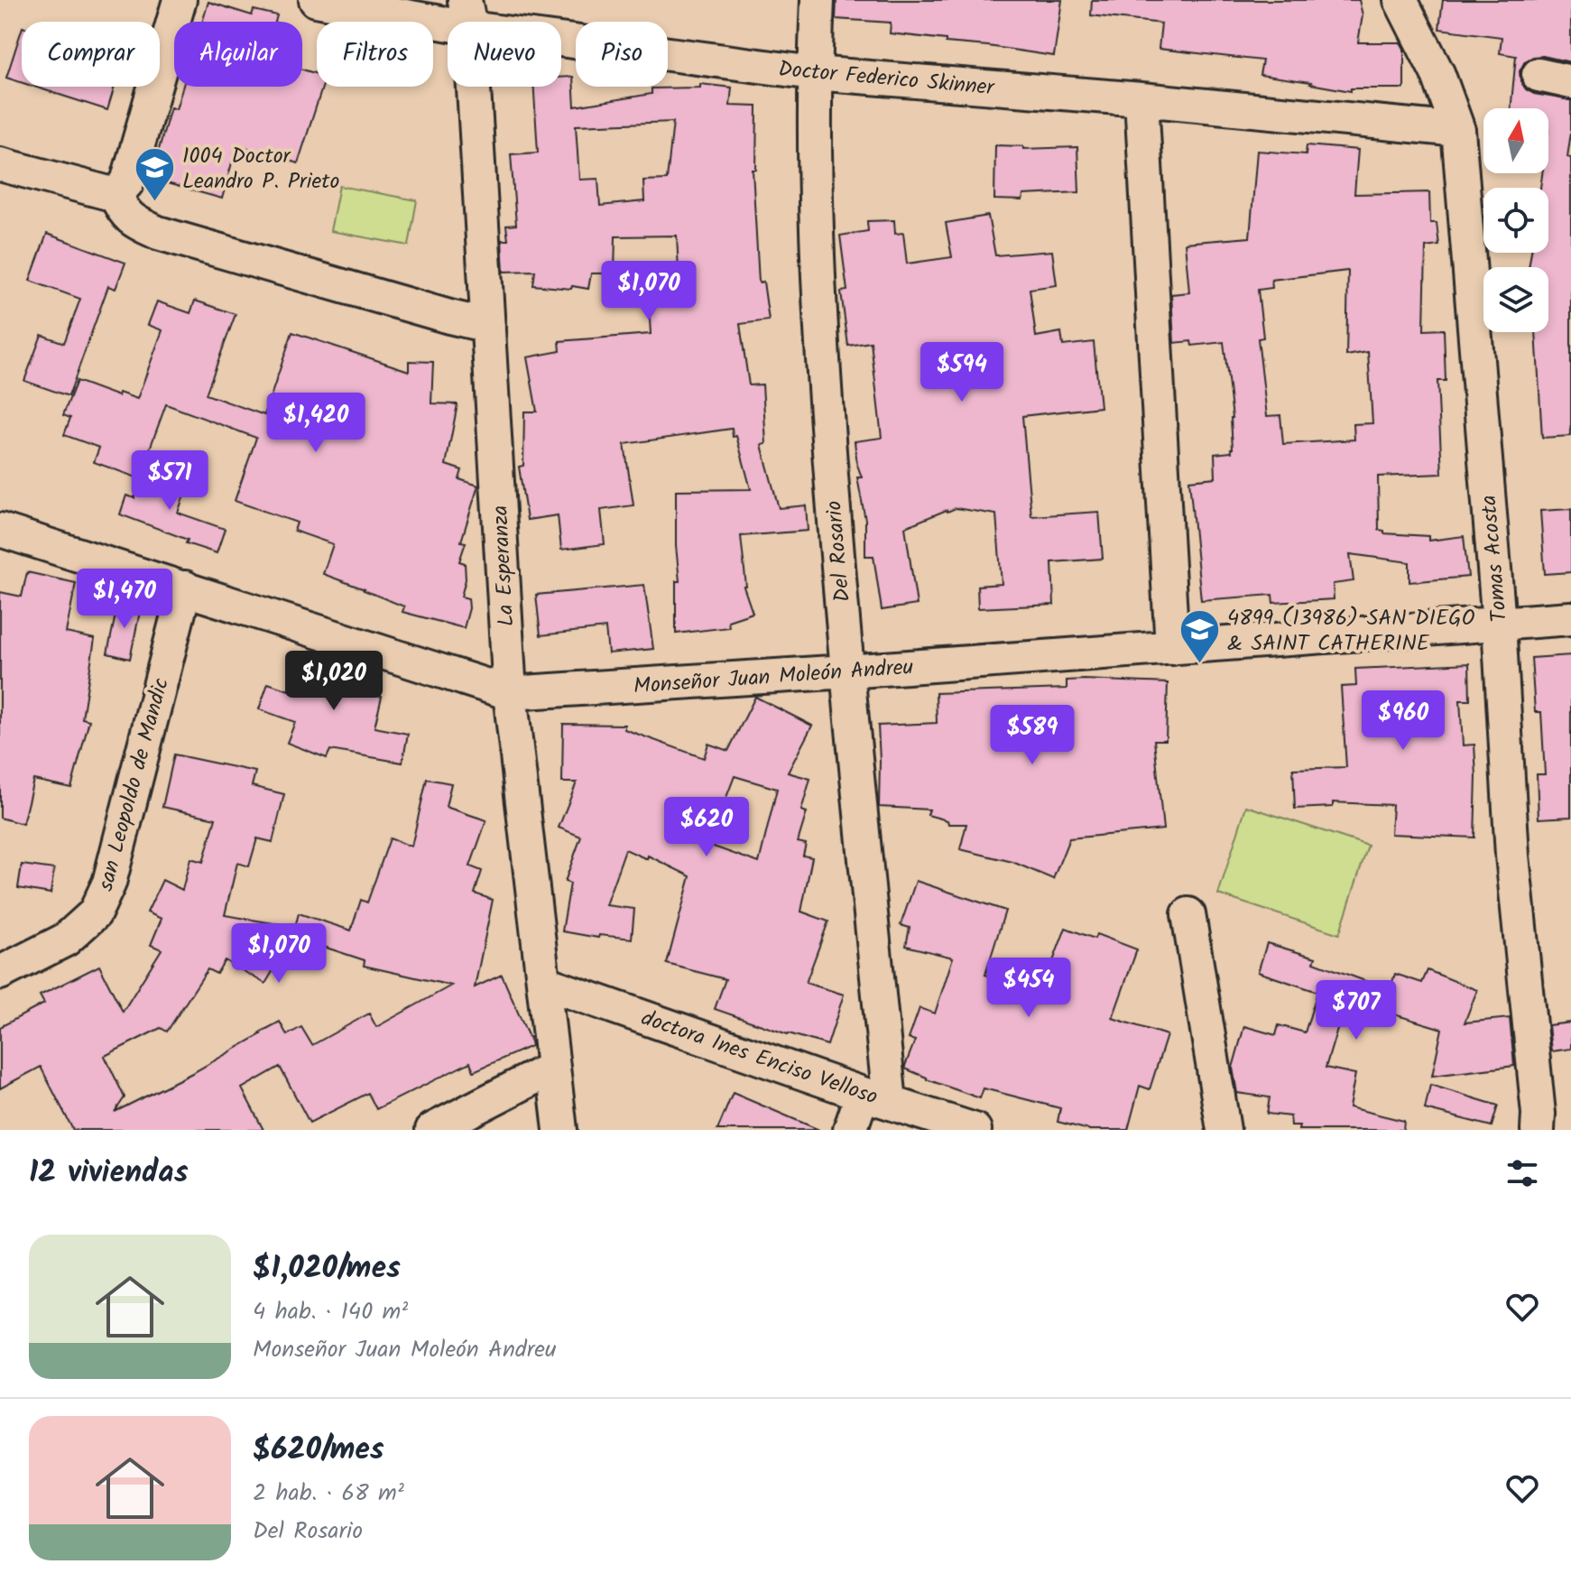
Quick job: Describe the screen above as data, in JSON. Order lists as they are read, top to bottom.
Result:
{
  "streets": {
    "street": [
      "Doctor Federico Skinner",
      "Del Rosario",
      "Tomas Acosta",
      "La Esperanza",
      "Monseñor Juan Moleón Andreu",
      "san Leopoldo de Mandic",
      "doctora Ines Enciso Velloso"
    ]
  },
  "crossings": [
    ["Doctor Federico Skinner", "Del Rosario"],
    ["Doctor Federico Skinner", "Tomas Acosta"],
    ["Doctor Federico Skinner", "La Esperanza"],
    ["Del Rosario", "Monseñor Juan Moleón Andreu"],
    ["Del Rosario", "doctora Ines Enciso Velloso"],
    ["Tomas Acosta", "Monseñor Juan Moleón Andreu"],
    ["La Esperanza", "Monseñor Juan Moleón Andreu"],
    ["La Esperanza", "doctora Ines Enciso Velloso"],
    ["Monseñor Juan Moleón Andreu", "san Leopoldo de Mandic"]
  ],
  "places": {
    "school or university": ["1004 Doctor Leandro P. Prieto", "4899 (13986) SAN DIEGO & SAINT CATHERINE"]
  },
  "north": "top",
  "page": {
    "chip": [
      "Comprar",
      "Alquilar",
      "Filtros",
      "Nuevo",
      "Piso"
    ],
    "price": [
      "$1,070",
      "$594",
      "$1,420",
      "$571",
      "$1,470",
      "$1,020",
      "$960",
      "$589",
      "$620",
      "$1,070",
      "$454",
      "$707"
    ],
    "heading": "12 viviendas",
    "list": [
      {
        "name": "$1,020/mes",
        "note": "4 hab. · 140 m² · Monseñor Juan Moleón Andreu"
      },
      {
        "name": "$620/mes",
        "note": "2 hab. · 68 m² · Del Rosario"
      }
    ]
  }
}
